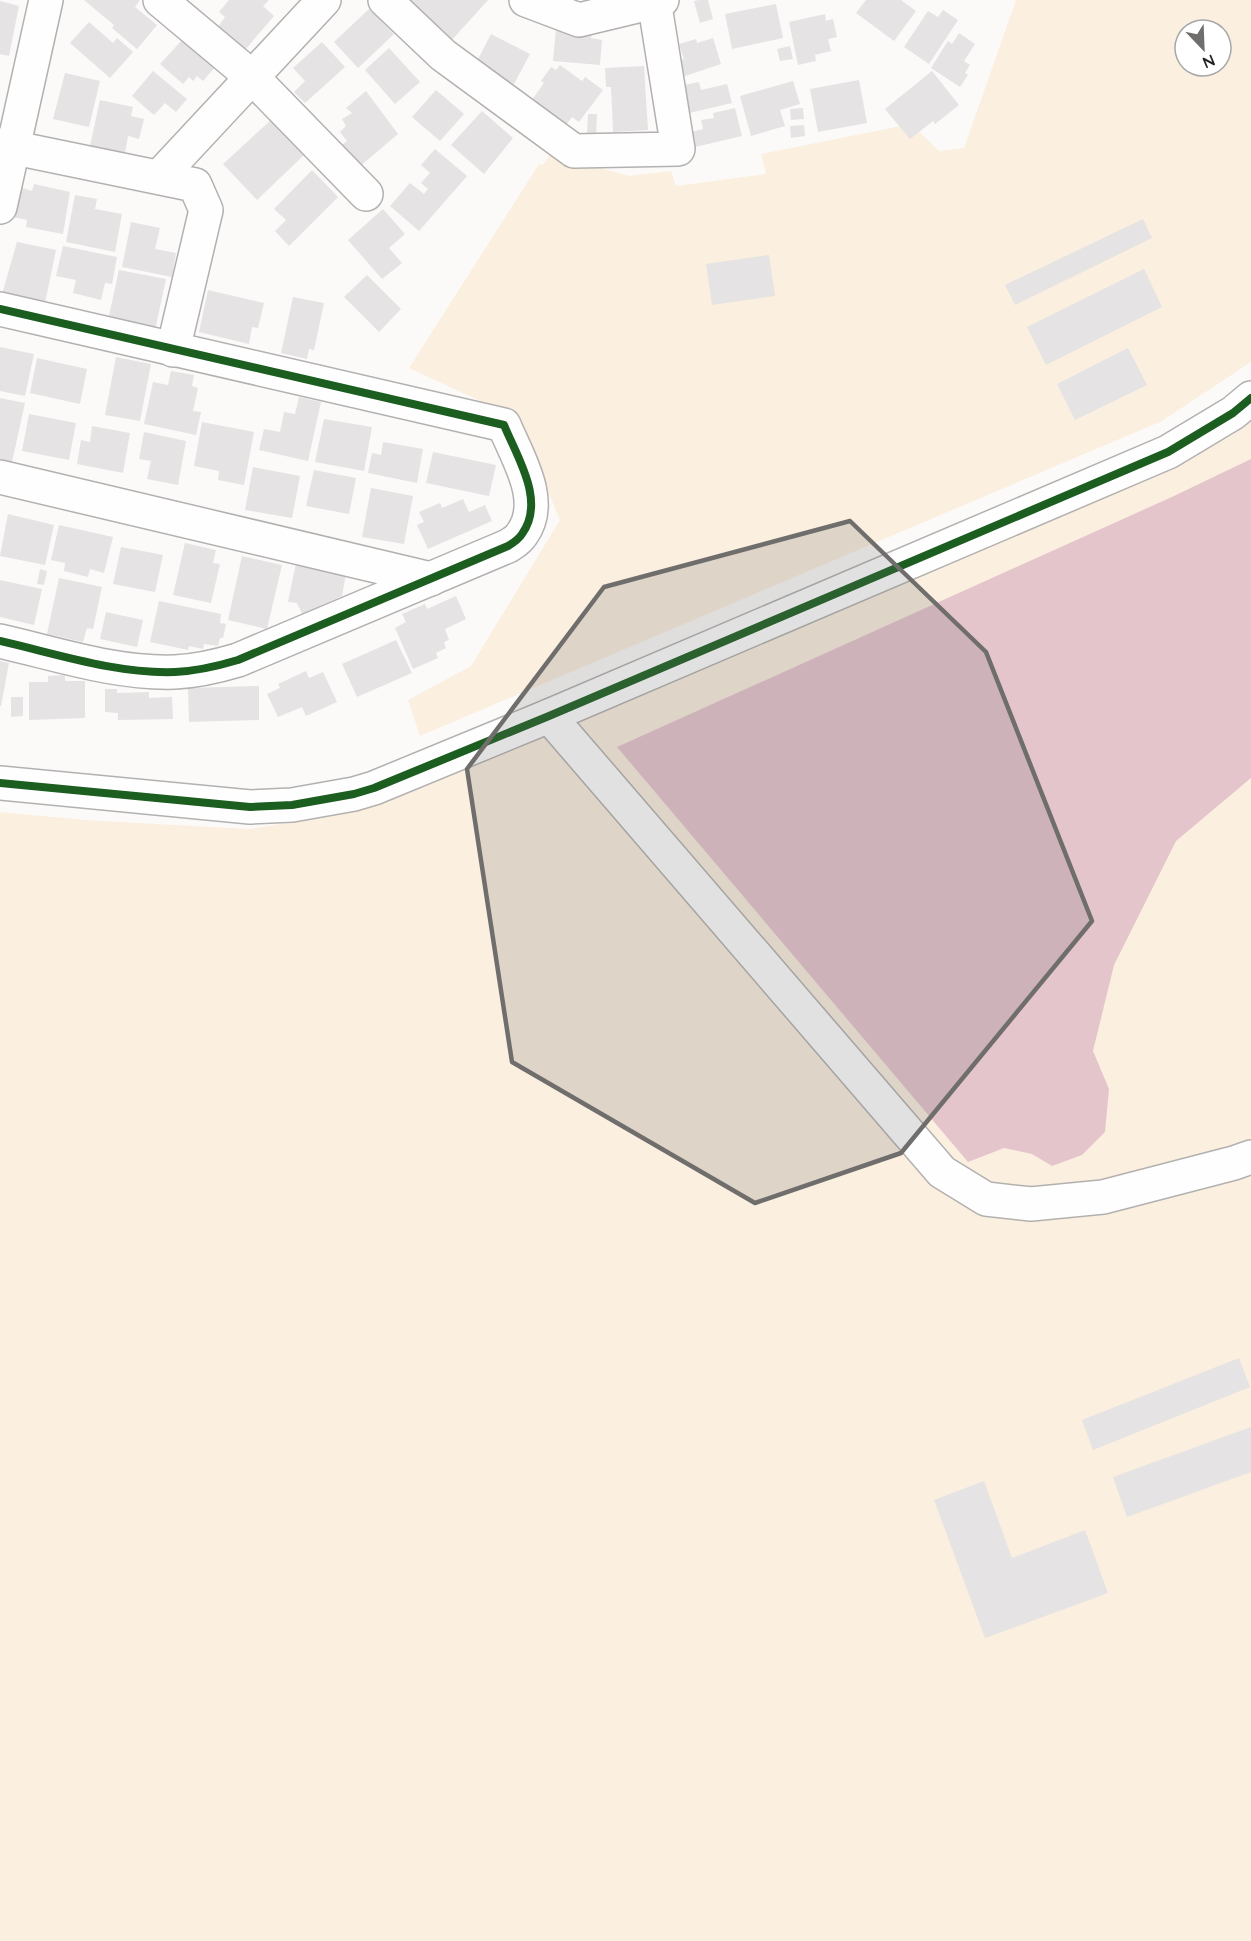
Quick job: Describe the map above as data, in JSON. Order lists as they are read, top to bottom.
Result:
{
  "north": "bottom right"
}
